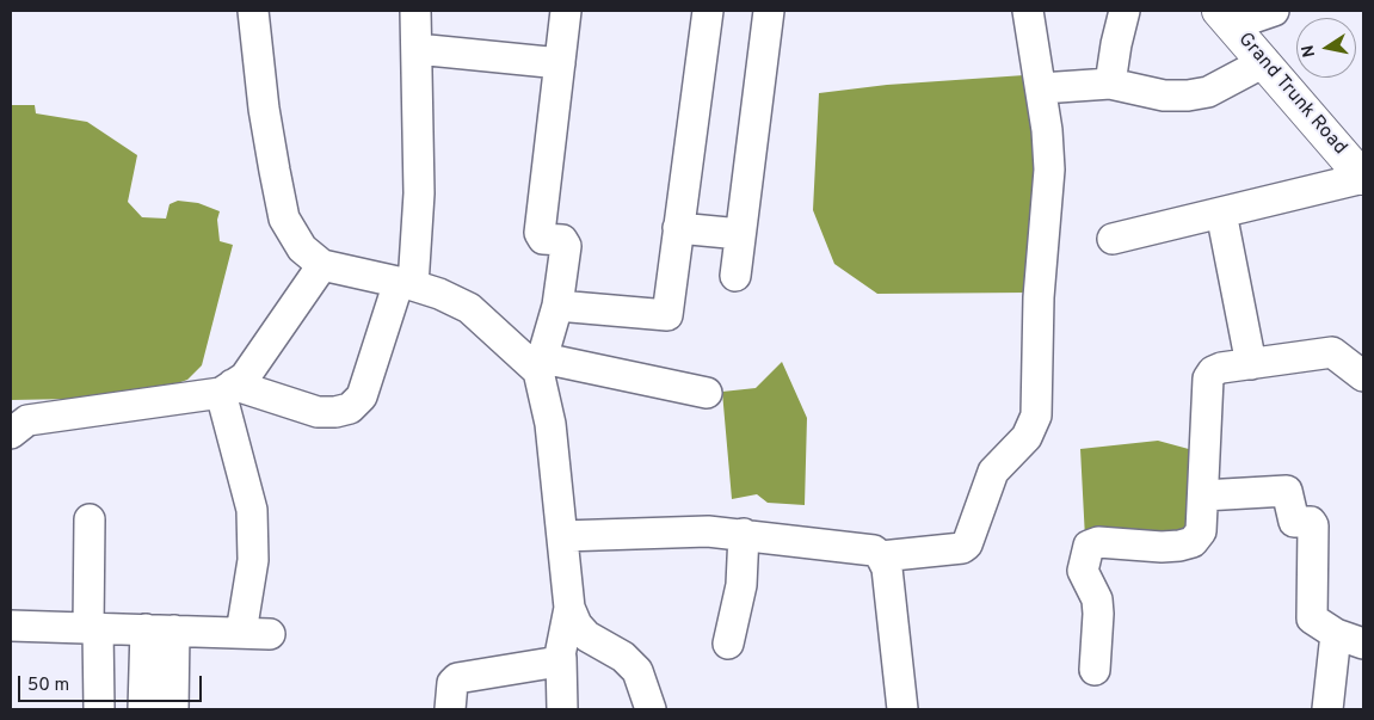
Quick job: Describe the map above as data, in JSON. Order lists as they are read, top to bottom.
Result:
{
  "streets": {
    "main road": ["Grand Trunk Road"]
  },
  "scale_bar": "50 m",
  "north": "left"
}
